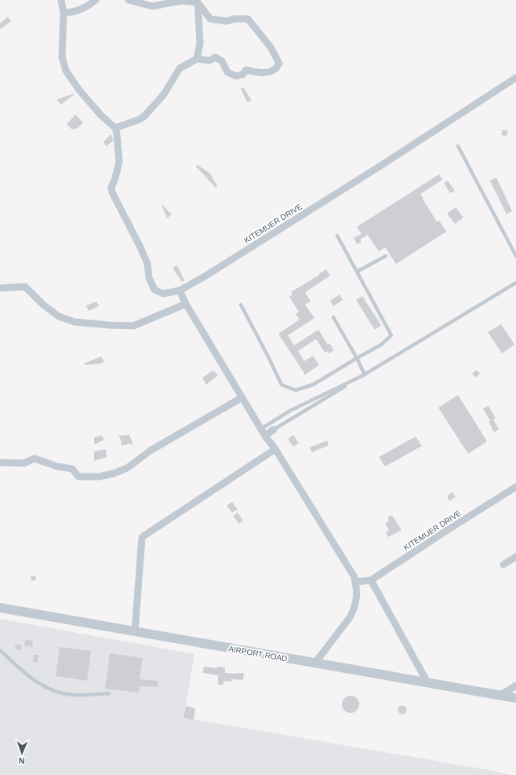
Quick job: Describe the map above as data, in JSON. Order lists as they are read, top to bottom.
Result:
{
  "streets": {
    "street": ["KITEMUER DRIVE", "AIRPORT ROAD"]
  },
  "north": "bottom"
}
